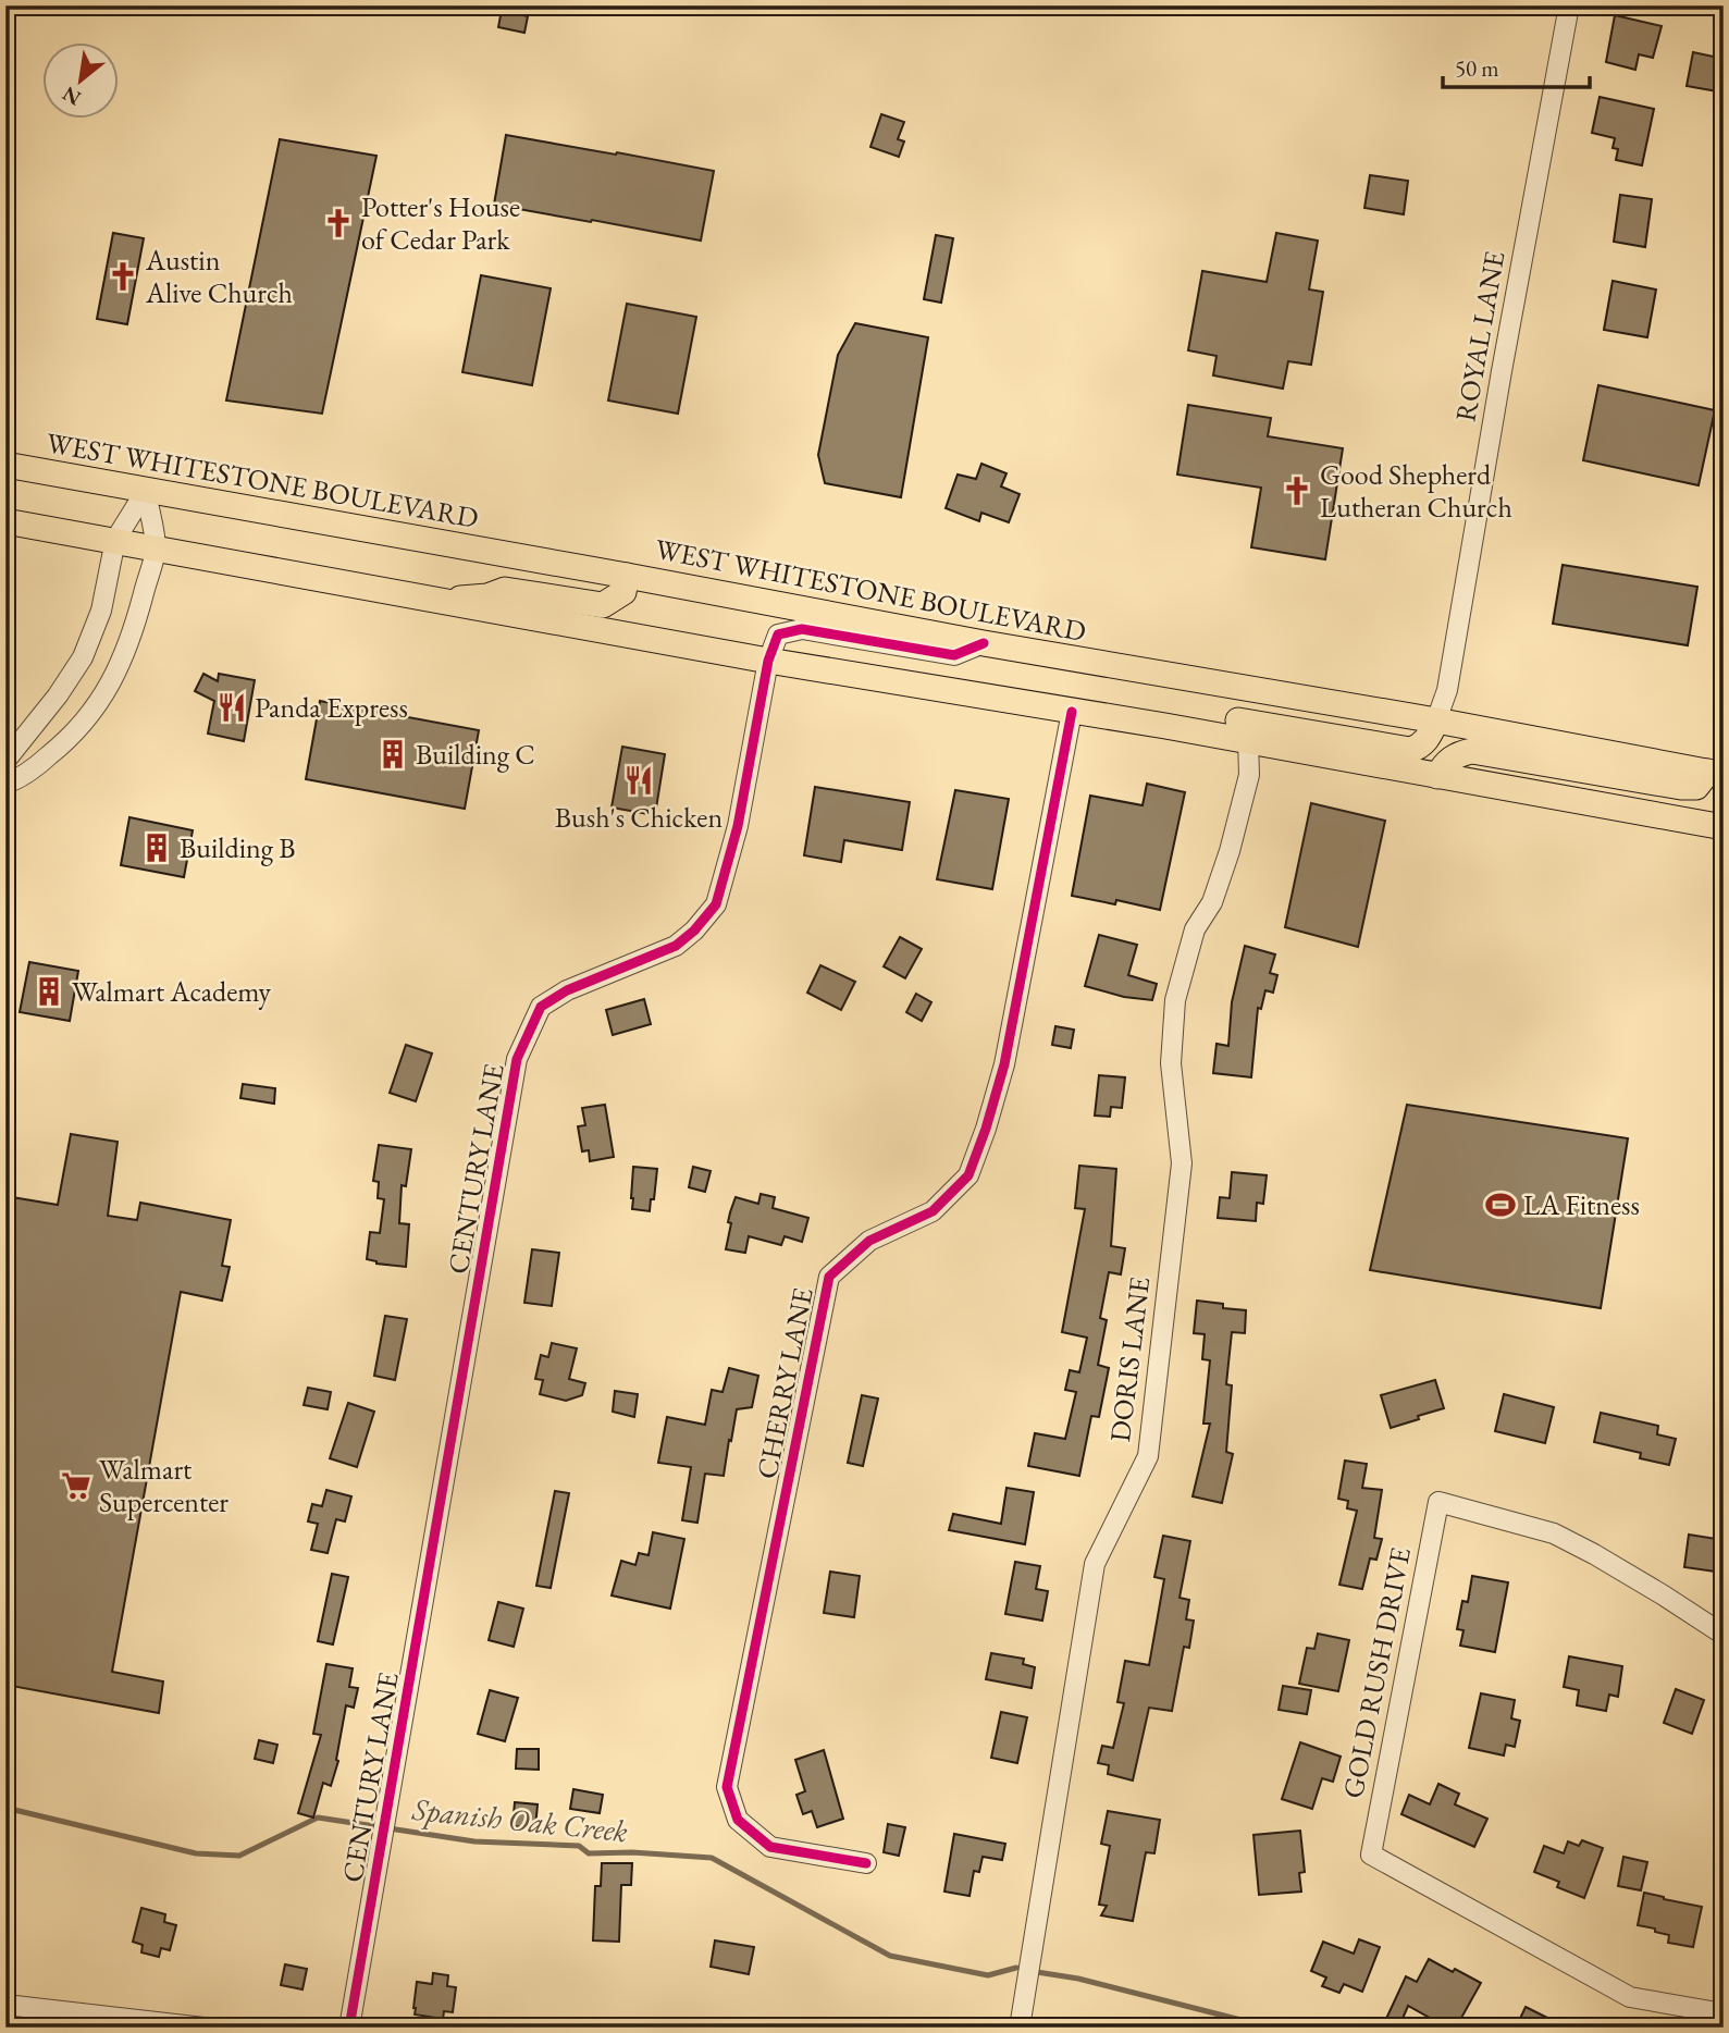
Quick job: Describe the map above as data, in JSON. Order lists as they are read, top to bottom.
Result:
{
  "streets": {
    "main road": ["WEST WHITESTONE BOULEVARD"],
    "street": [
      "ROYAL LANE",
      "CENTURY LANE",
      "DORIS LANE",
      "CHERRY LANE",
      "GOLD RUSH DRIVE"
    ]
  },
  "crossings": [
    ["ROYAL LANE", "WEST WHITESTONE BOULEVARD"],
    ["WEST WHITESTONE BOULEVARD", "CENTURY LANE"]
  ],
  "water": ["Spanish Oak Creek"],
  "places": {
    "church": ["Potter's House of Cedar Park", "Austin Alive Church", "Good Shepherd Lutheran Church"],
    "restaurant": ["Panda Express", "Bush's Chicken"],
    "building": ["Building C", "Building B", "Walmart Academy"],
    "sports": ["LA Fitness"],
    "supermarket": ["Walmart Supercenter"]
  },
  "scale_bar": "50 m",
  "north": "bottom left"
}
